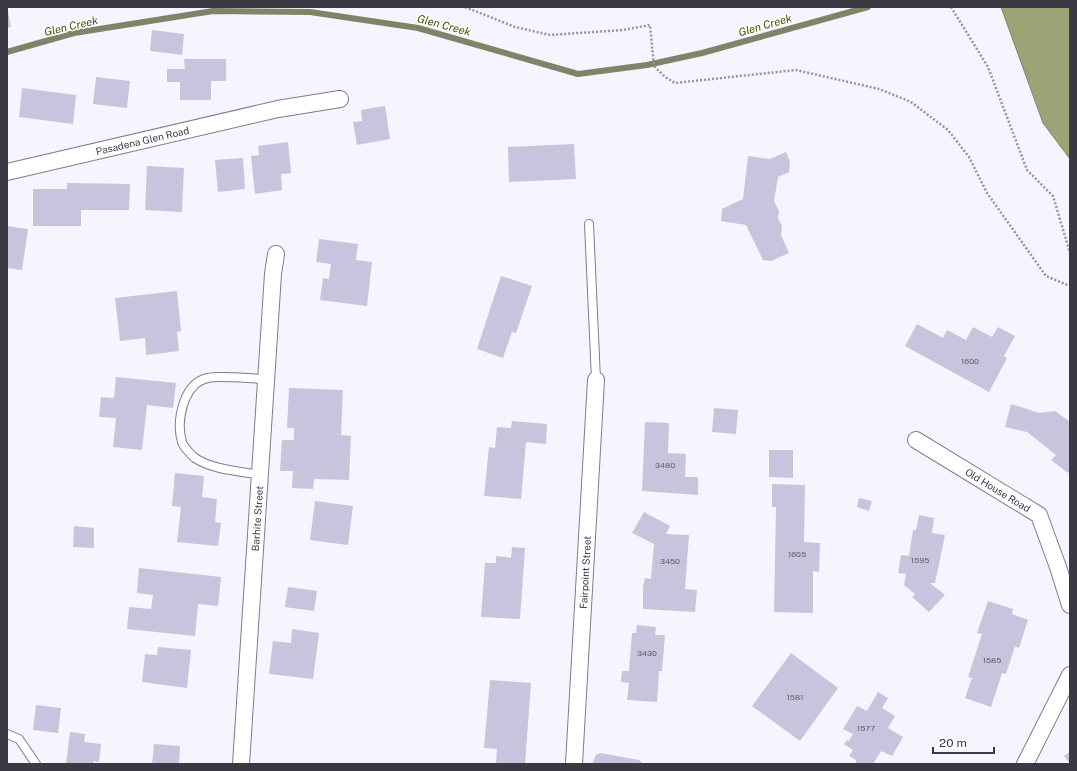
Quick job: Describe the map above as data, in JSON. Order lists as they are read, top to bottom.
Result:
{
  "streets": {
    "street": [
      "Pasadena Glen Road",
      "Old House Road",
      "Barhite Street",
      "Fairpoint Street"
    ]
  },
  "water": ["Glen Creek"],
  "house_numbers": [
    "1600",
    "3480",
    "1605",
    "1595",
    "3450",
    "3430",
    "1585",
    "1581",
    "1577"
  ],
  "scale_bar": "20 m"
}
